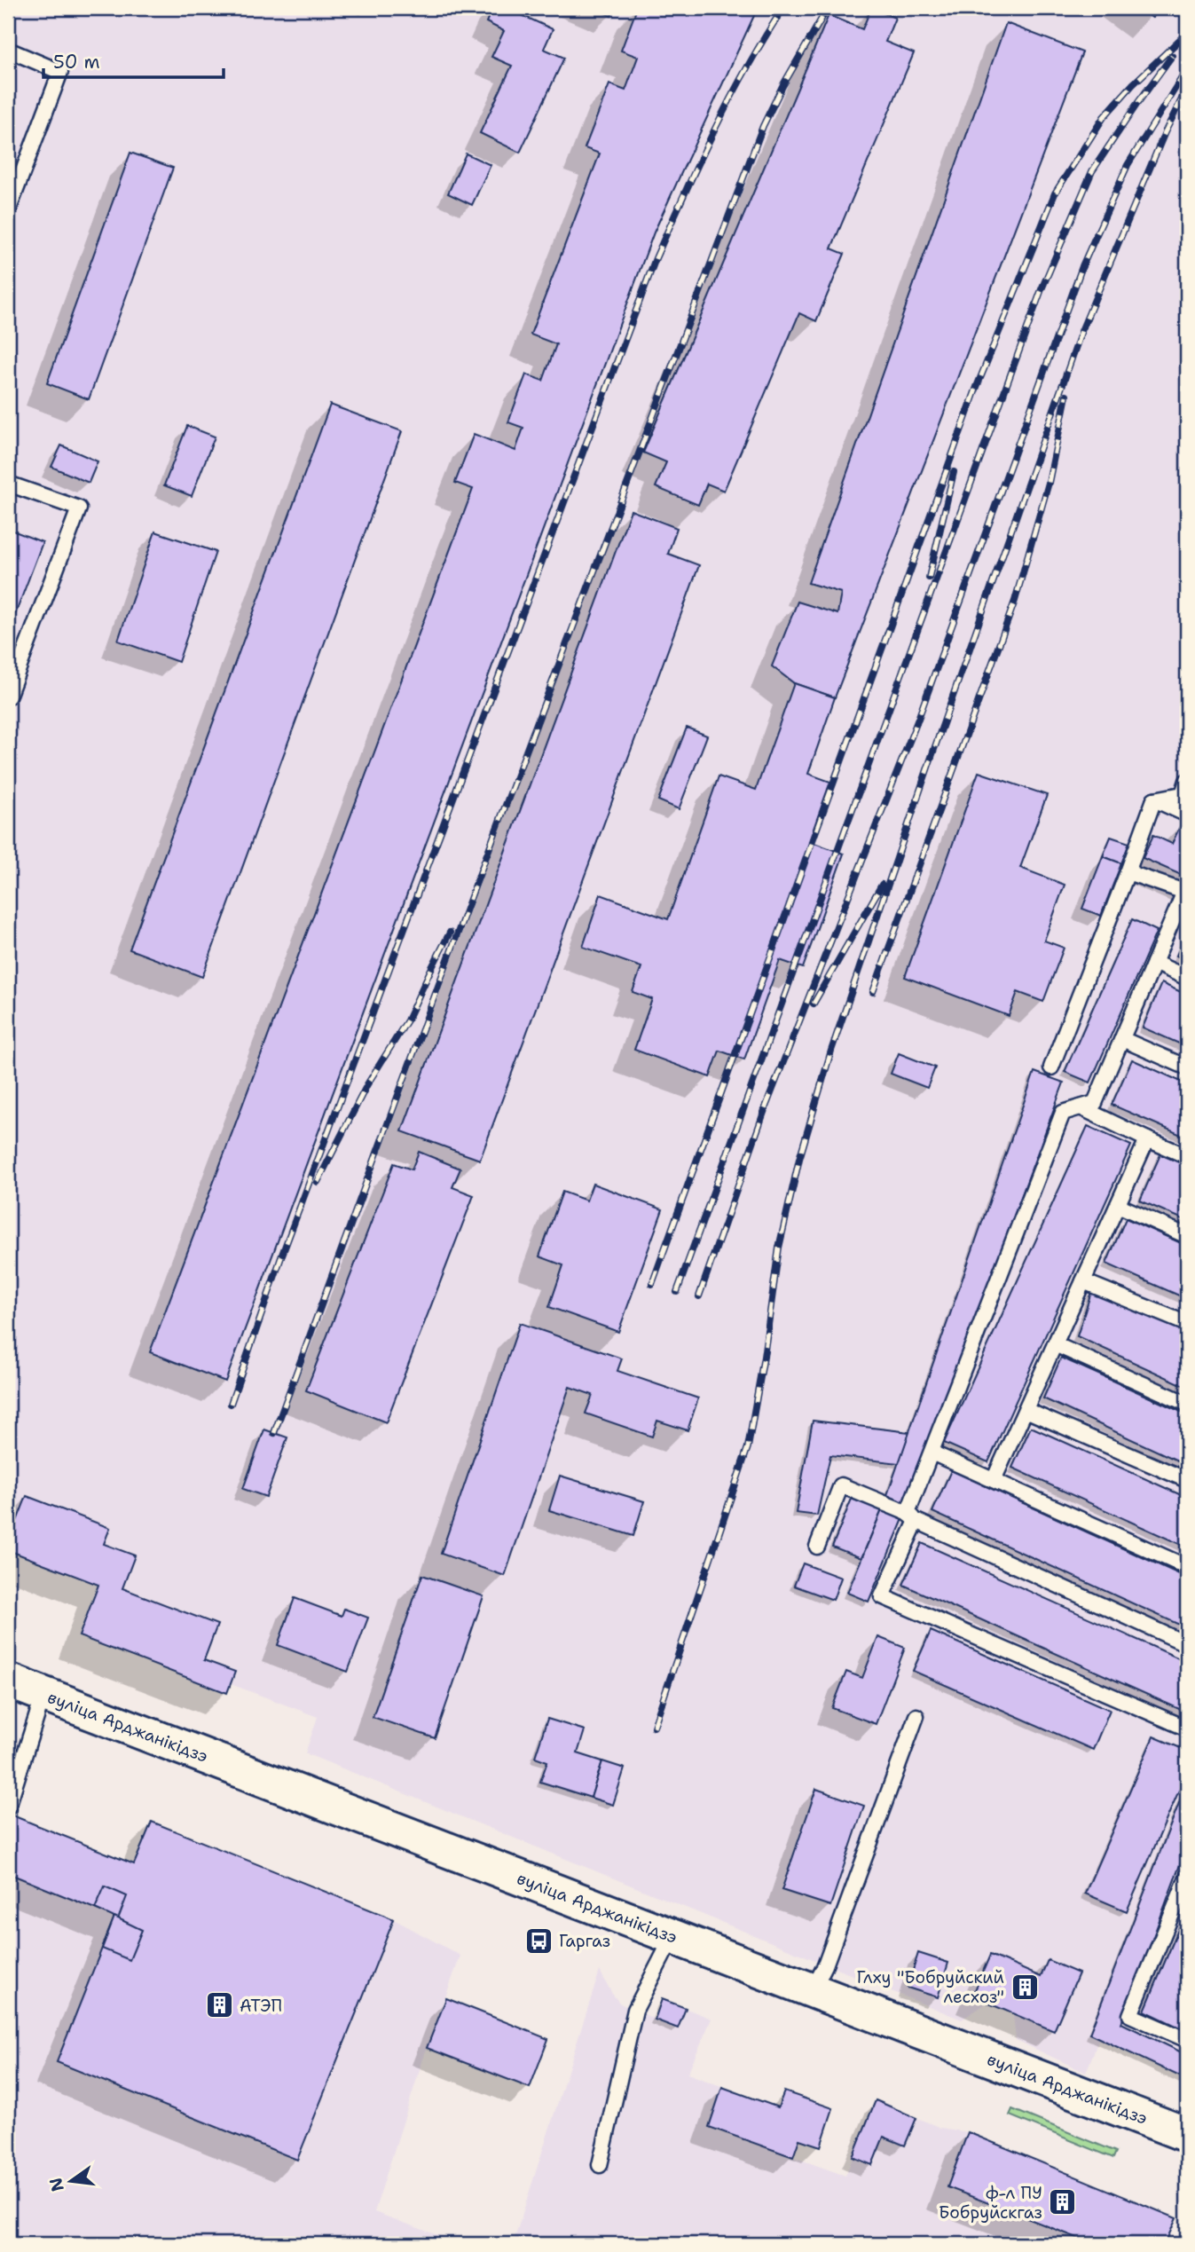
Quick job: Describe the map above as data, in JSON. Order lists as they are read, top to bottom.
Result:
{
  "streets": {
    "main road": ["вуліца Арджанікідзэ"]
  },
  "places": {
    "bus stop": ["Гаргаз"],
    "building": ["Глху \"Бобруйский лесхоз\"", "АТЭП", "ф-л ПУ Бобруйскгаз"]
  },
  "scale_bar": "50 m",
  "north": "left"
}
